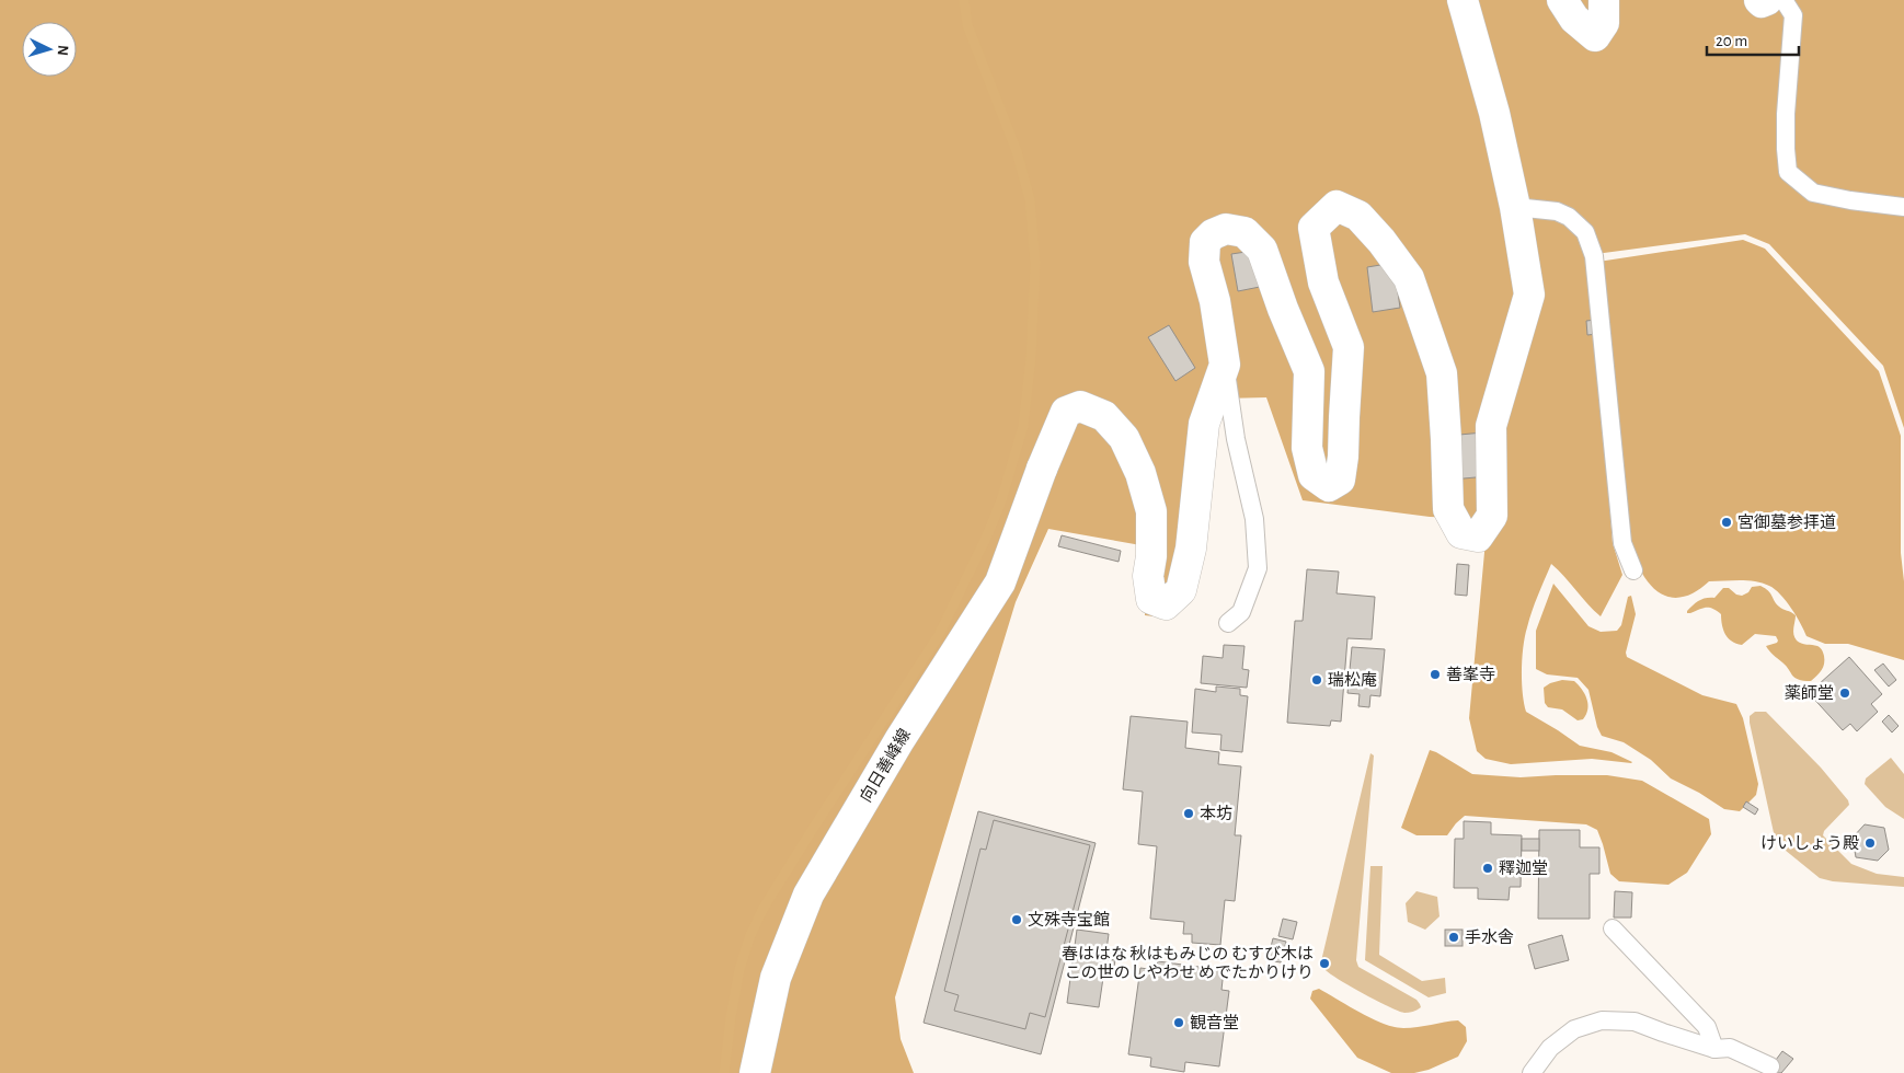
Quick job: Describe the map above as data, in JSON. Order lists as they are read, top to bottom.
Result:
{
  "streets": {
    "street": ["向日善峰線"]
  },
  "places": [
    "宮御墓参拝道",
    "善峯寺",
    "瑞松庵",
    "薬師堂",
    "本坊",
    "けいしょう殿",
    "釋迦堂",
    "文殊寺宝館",
    "手水舎",
    "春ははな 秋はもみじの むすび木は この世のしやわせ めでたかりけり",
    "観音堂"
  ],
  "scale_bar": "20 m",
  "north": "right"
}
